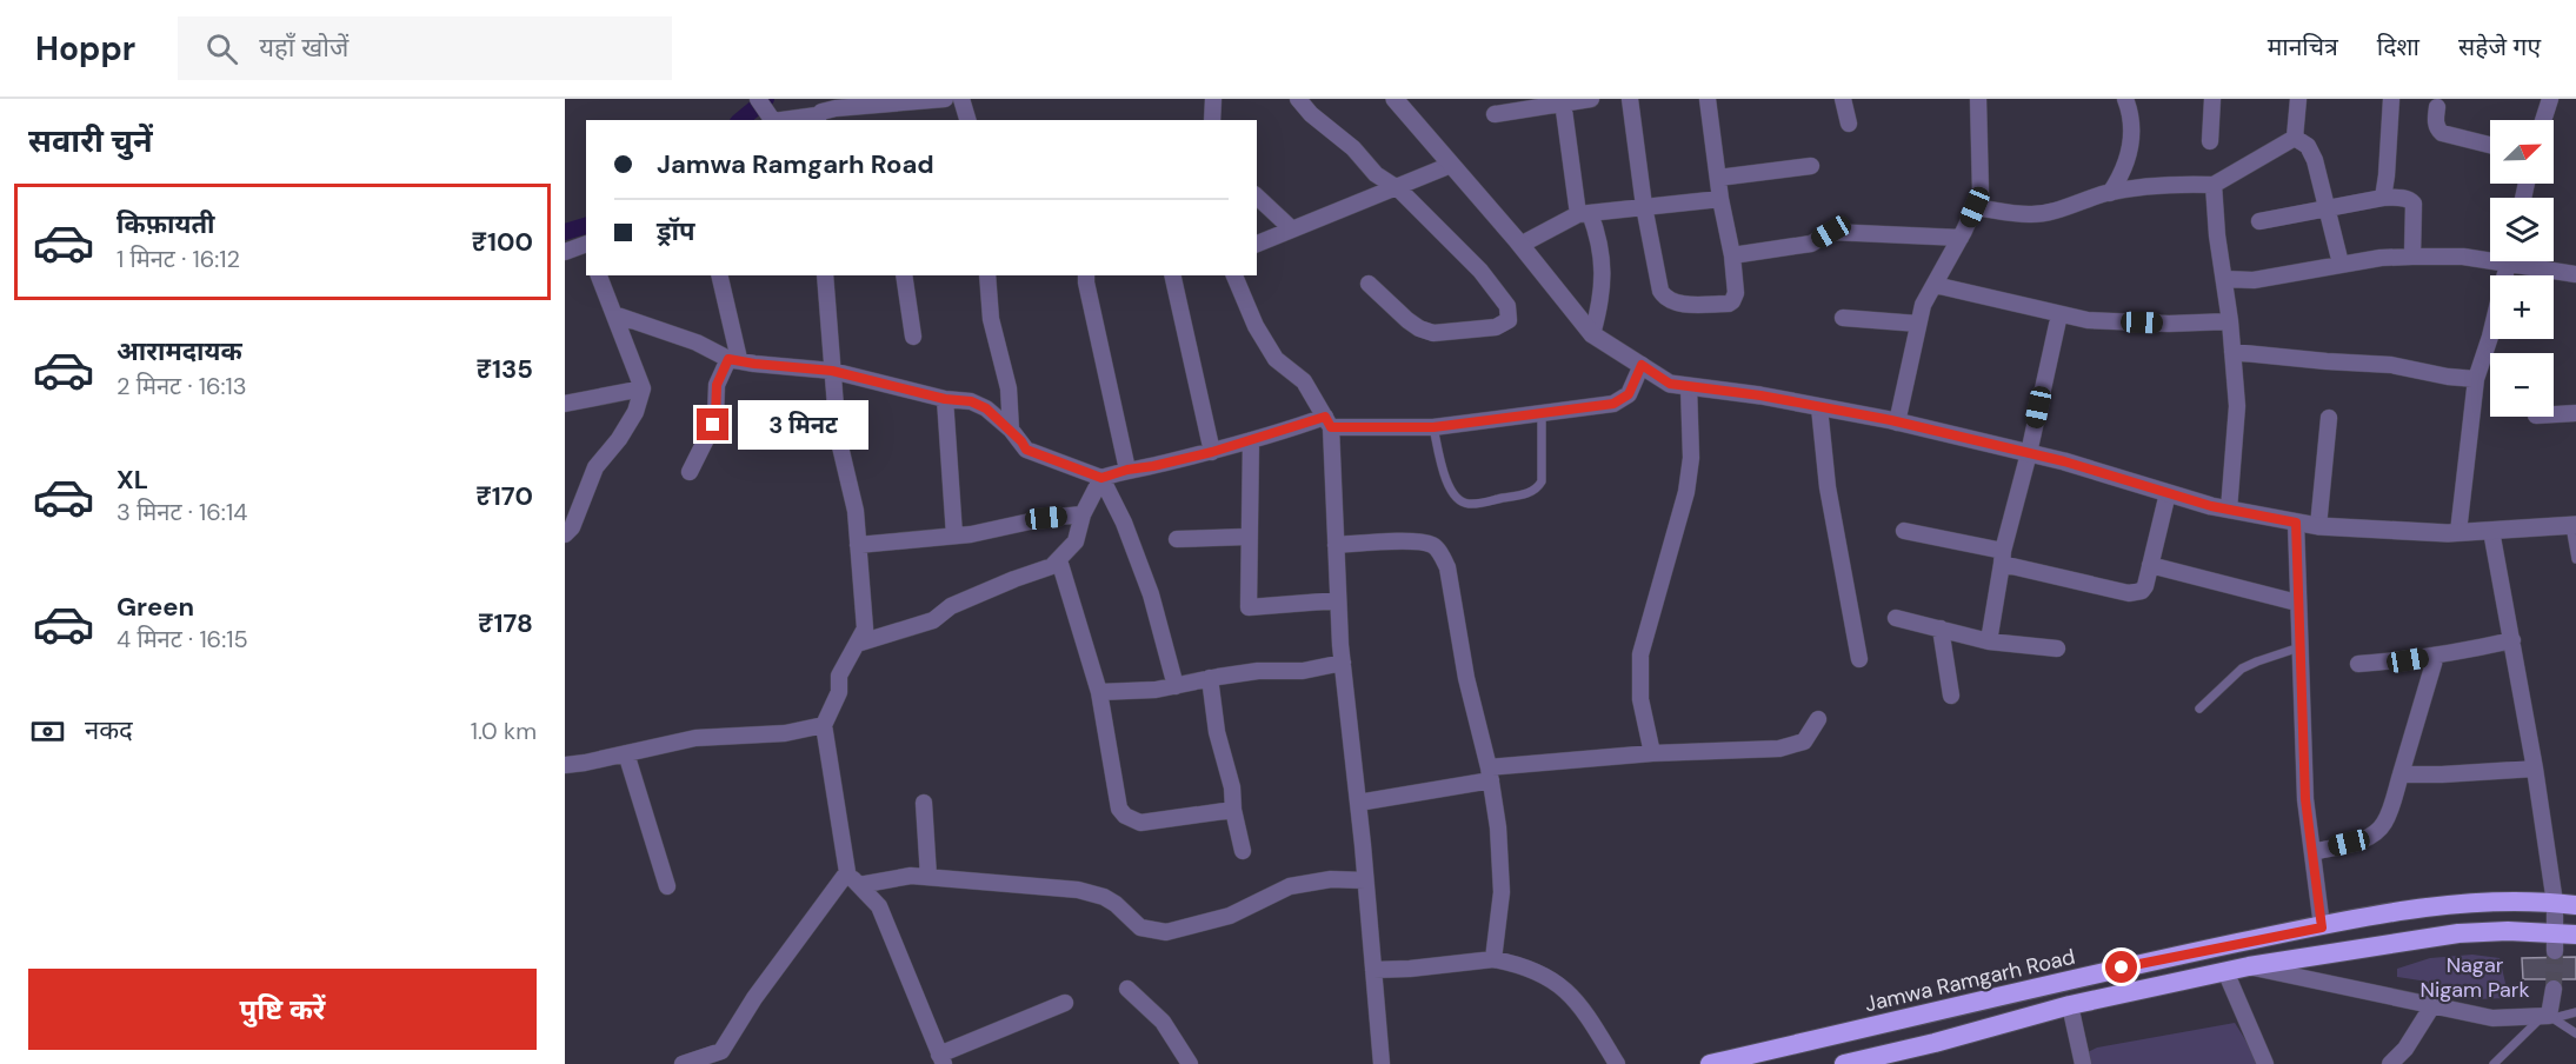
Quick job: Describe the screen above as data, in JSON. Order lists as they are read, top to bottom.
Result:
{
  "streets": {
    "highway": ["Jamwa Ramgarh Road"]
  },
  "parks": ["Nagar Nigam Park"],
  "north": "top right",
  "page": {
    "header": "Hoppr",
    "search": "यहाँ खोजें",
    "nav": ["मानचित्र", "दिशा", "सहेजे गए"],
    "heading": "सवारी चुनें",
    "map_buttons": ["+", "−"],
    "banner": ["Jamwa Ramgarh Road", "ड्रॉप"],
    "list": [
      {
        "name": "किफ़ायती",
        "note": "1 मिनट · 16:12",
        "value": "₹100"
      },
      {
        "name": "आरामदायक",
        "note": "2 मिनट · 16:13",
        "value": "₹135"
      },
      {
        "name": "XL",
        "note": "3 मिनट · 16:14",
        "value": "₹170"
      },
      {
        "name": "Green",
        "note": "4 मिनट · 16:15",
        "value": "₹178"
      }
    ],
    "bubble": "3 मिनट",
    "pay": ["नकद", "1.0 km"],
    "buttons": "पुष्टि करें"
  }
}
